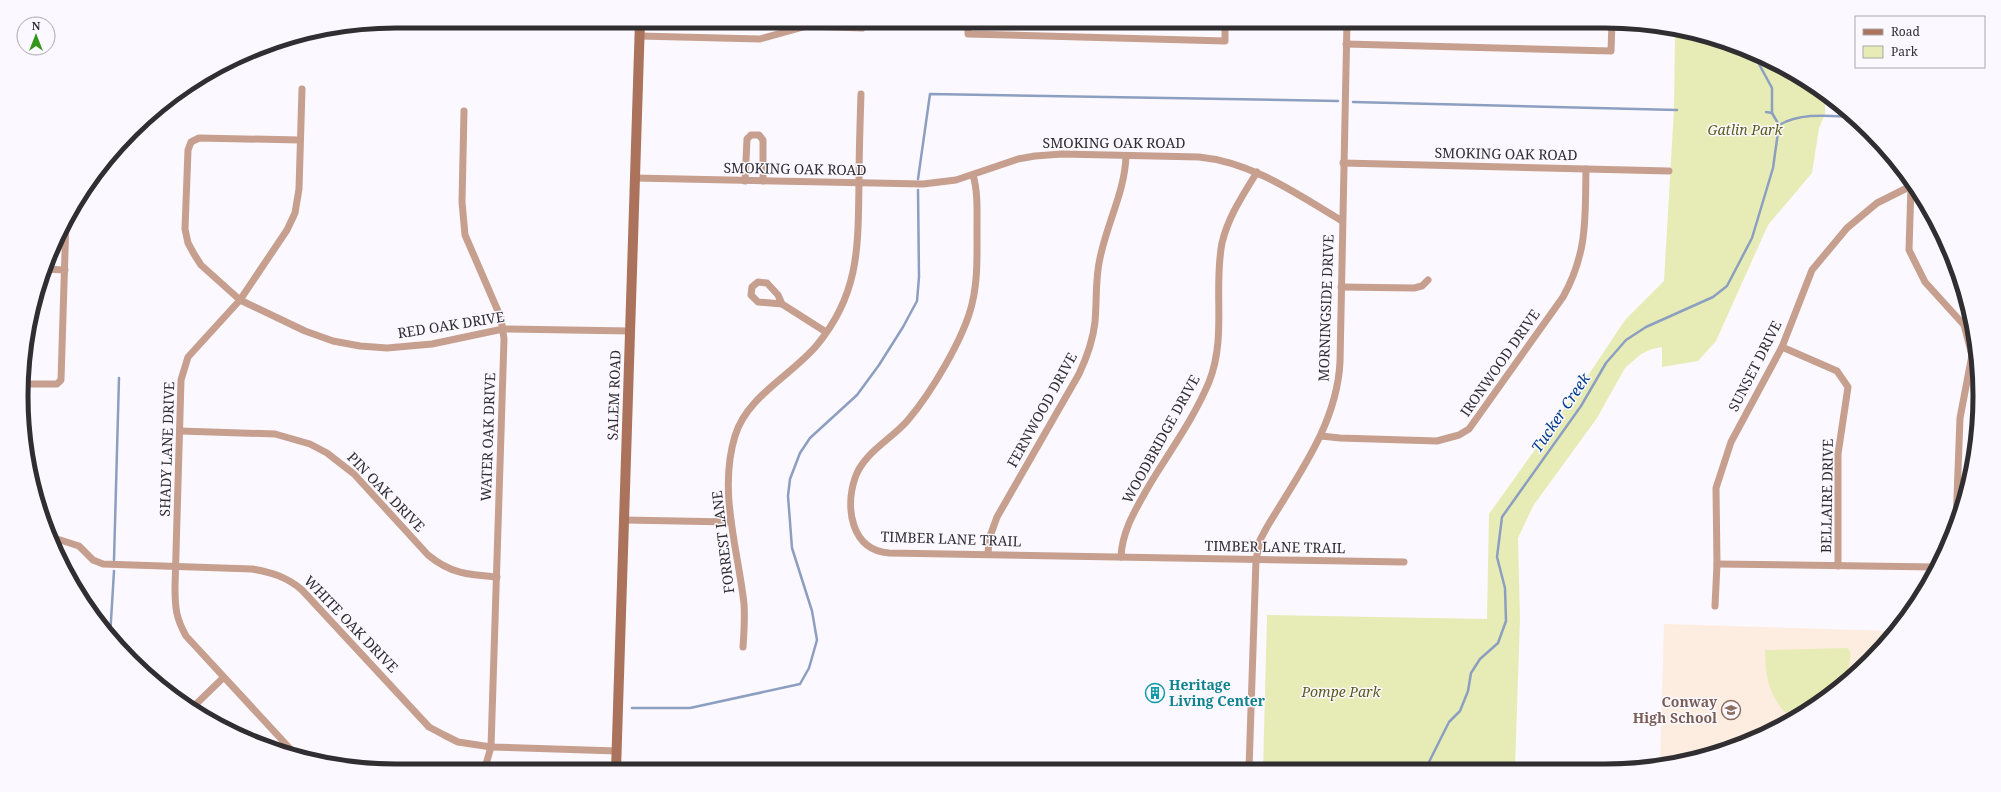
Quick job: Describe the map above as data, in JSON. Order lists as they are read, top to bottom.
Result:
{
  "streets": {
    "main road": ["SALEM ROAD"],
    "street": [
      "SMOKING OAK ROAD",
      "MORNINGSIDE DRIVE",
      "RED OAK DRIVE",
      "IRONWOOD DRIVE",
      "SUNSET DRIVE",
      "FERNWOOD DRIVE",
      "WATER OAK DRIVE",
      "WOODBRIDGE DRIVE",
      "SHADY LANE DRIVE",
      "PIN OAK DRIVE",
      "BELLAIRE DRIVE",
      "TIMBER LANE TRAIL",
      "FORREST LANE",
      "WHITE OAK DRIVE"
    ]
  },
  "crossings": [
    ["SMOKING OAK ROAD", "MORNINGSIDE DRIVE"],
    ["SMOKING OAK ROAD", "IRONWOOD DRIVE"],
    ["SMOKING OAK ROAD", "SALEM ROAD"],
    ["SMOKING OAK ROAD", "FERNWOOD DRIVE"],
    ["SMOKING OAK ROAD", "WOODBRIDGE DRIVE"],
    ["SMOKING OAK ROAD", "TIMBER LANE TRAIL"],
    ["SMOKING OAK ROAD", "FORREST LANE"],
    ["MORNINGSIDE DRIVE", "IRONWOOD DRIVE"],
    ["MORNINGSIDE DRIVE", "TIMBER LANE TRAIL"],
    ["RED OAK DRIVE", "SALEM ROAD"],
    ["RED OAK DRIVE", "WATER OAK DRIVE"],
    ["RED OAK DRIVE", "SHADY LANE DRIVE"],
    ["SUNSET DRIVE", "BELLAIRE DRIVE"],
    ["SALEM ROAD", "WHITE OAK DRIVE"],
    ["FERNWOOD DRIVE", "TIMBER LANE TRAIL"],
    ["WATER OAK DRIVE", "PIN OAK DRIVE"],
    ["WATER OAK DRIVE", "WHITE OAK DRIVE"],
    ["WOODBRIDGE DRIVE", "TIMBER LANE TRAIL"],
    ["SHADY LANE DRIVE", "PIN OAK DRIVE"],
    ["SHADY LANE DRIVE", "WHITE OAK DRIVE"]
  ],
  "water": ["Tucker Creek"],
  "parks": ["Gatlin Park", "Pompe Park"],
  "places": {
    "building": ["Heritage Living Center"],
    "school or university": ["Conway High School"]
  },
  "legend": ["Road", "Park"],
  "north": "top"
}
